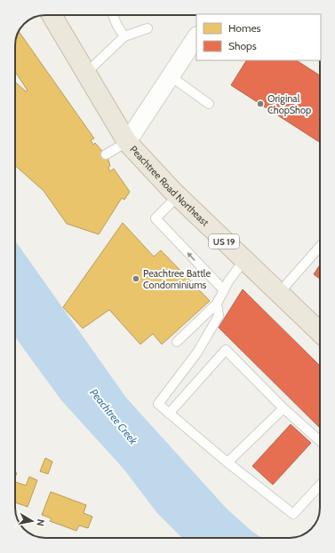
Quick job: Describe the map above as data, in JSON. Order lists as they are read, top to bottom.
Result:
{
  "streets": {
    "highway": ["Peachtree Road Northeast", "US 19"]
  },
  "water": ["Peachtree Creek"],
  "places": ["Original ChopShop", "Peachtree Battle Condominiums"],
  "legend": ["Homes", "Shops"],
  "north": "right"
}
